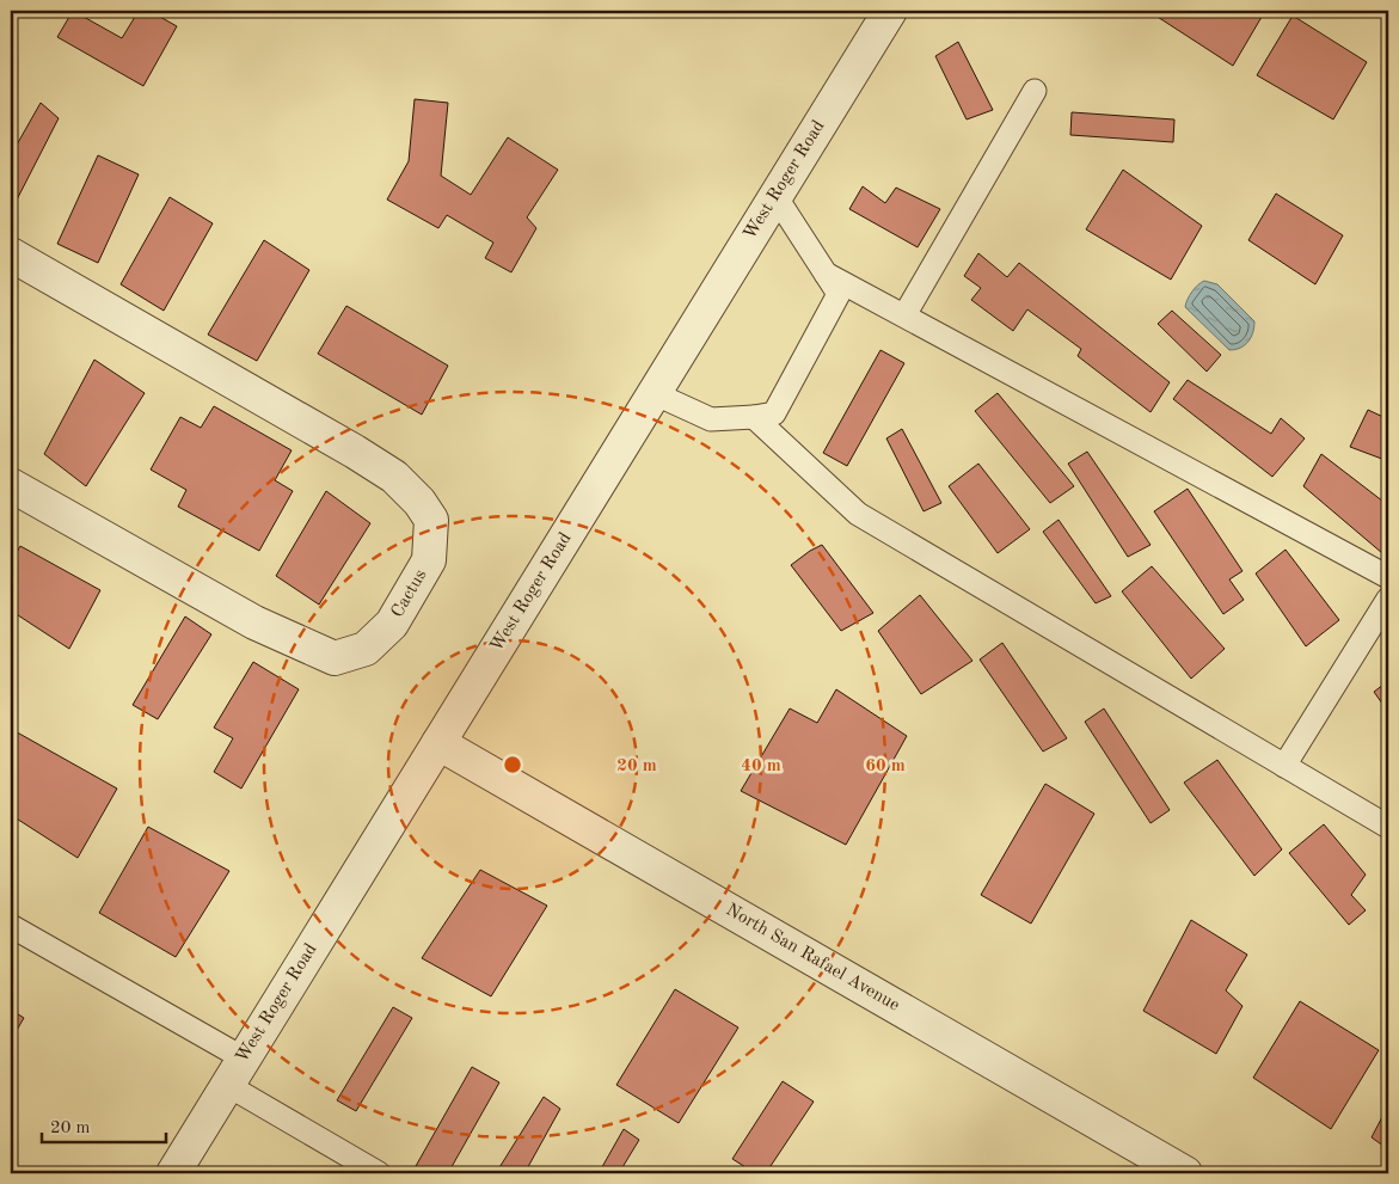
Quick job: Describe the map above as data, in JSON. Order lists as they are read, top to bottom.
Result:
{
  "streets": {
    "street": ["West Roger Road", "Cactus", "North San Rafael Avenue"]
  },
  "crossings": [
    ["West Roger Road", "North San Rafael Avenue"]
  ],
  "scale_bar": "20 m",
  "rings": ["20 m", "40 m", "60 m"]
}
